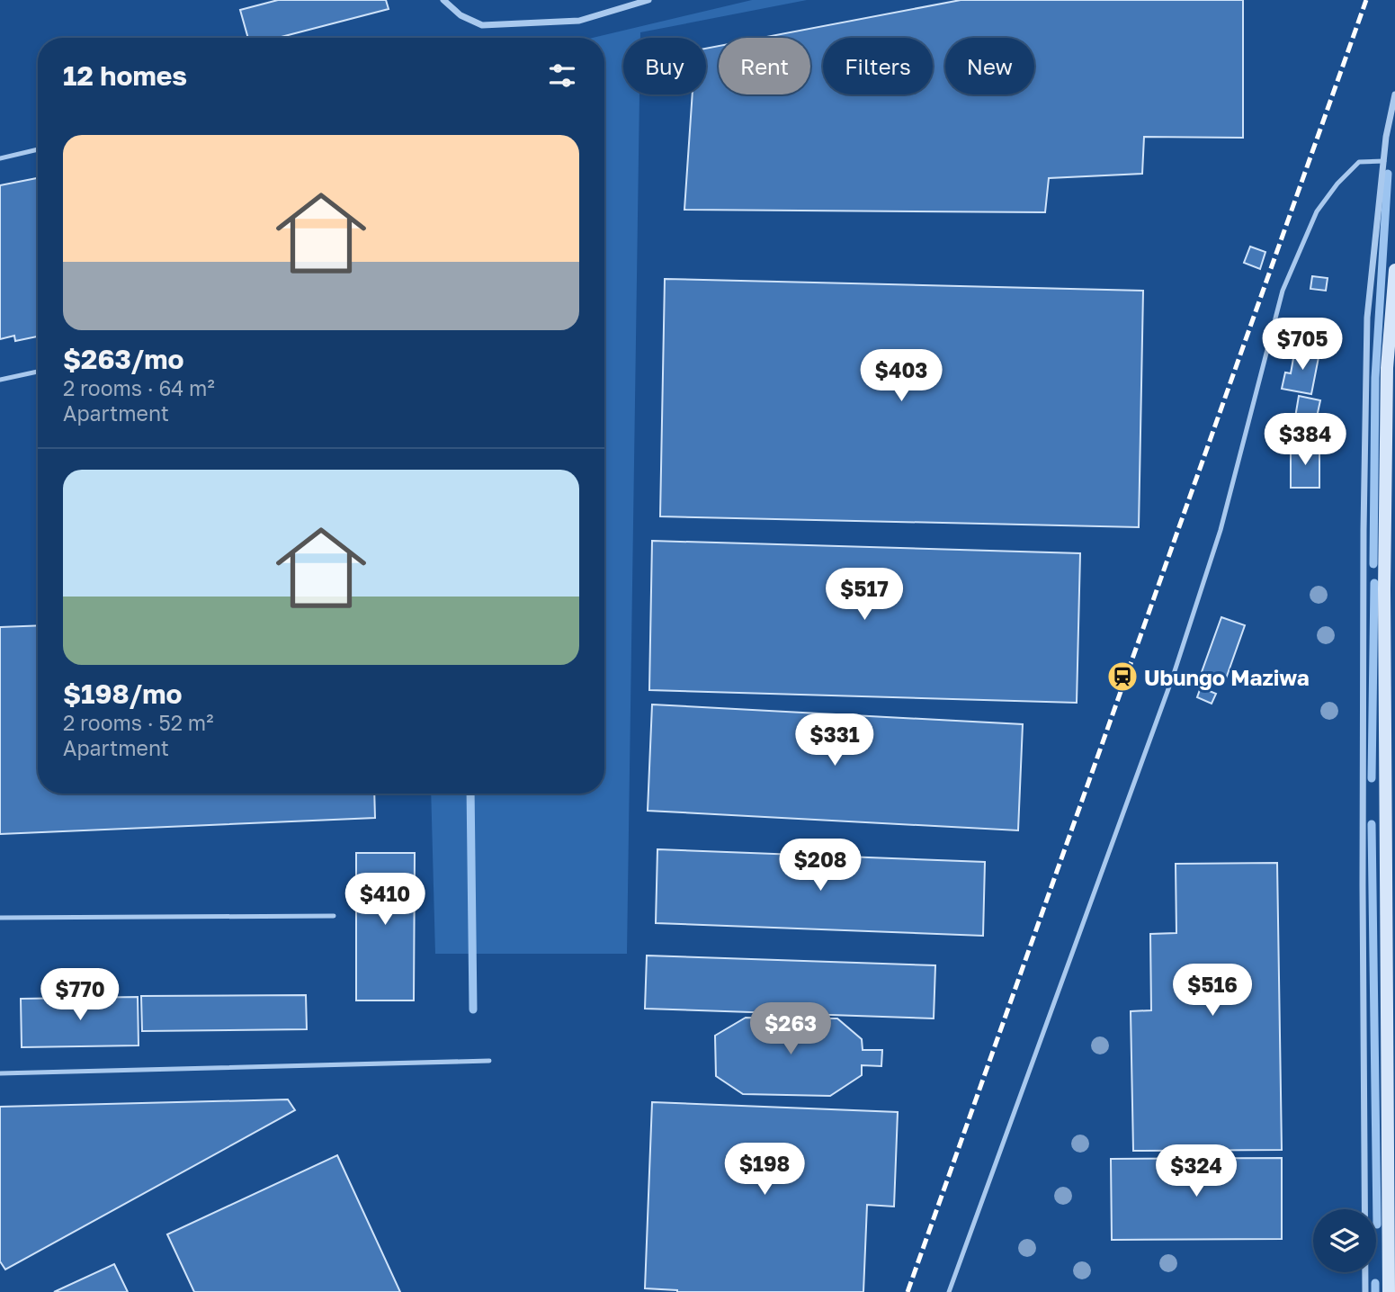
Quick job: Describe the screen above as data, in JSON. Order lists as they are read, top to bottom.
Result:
{
  "places": {
    "station": ["Ubungo Maziwa"]
  },
  "page": {
    "chip": [
      "Buy",
      "Rent",
      "Filters",
      "New"
    ],
    "heading": "12 homes",
    "list": [
      {
        "name": "$263/mo",
        "note": "2 rooms · 64 m² · Apartment"
      },
      {
        "name": "$198/mo",
        "note": "2 rooms · 52 m² · Apartment"
      }
    ],
    "price": [
      "$705",
      "$403",
      "$384",
      "$517",
      "$331",
      "$208",
      "$410",
      "$516",
      "$770",
      "$263",
      "$198",
      "$324"
    ]
  }
}
